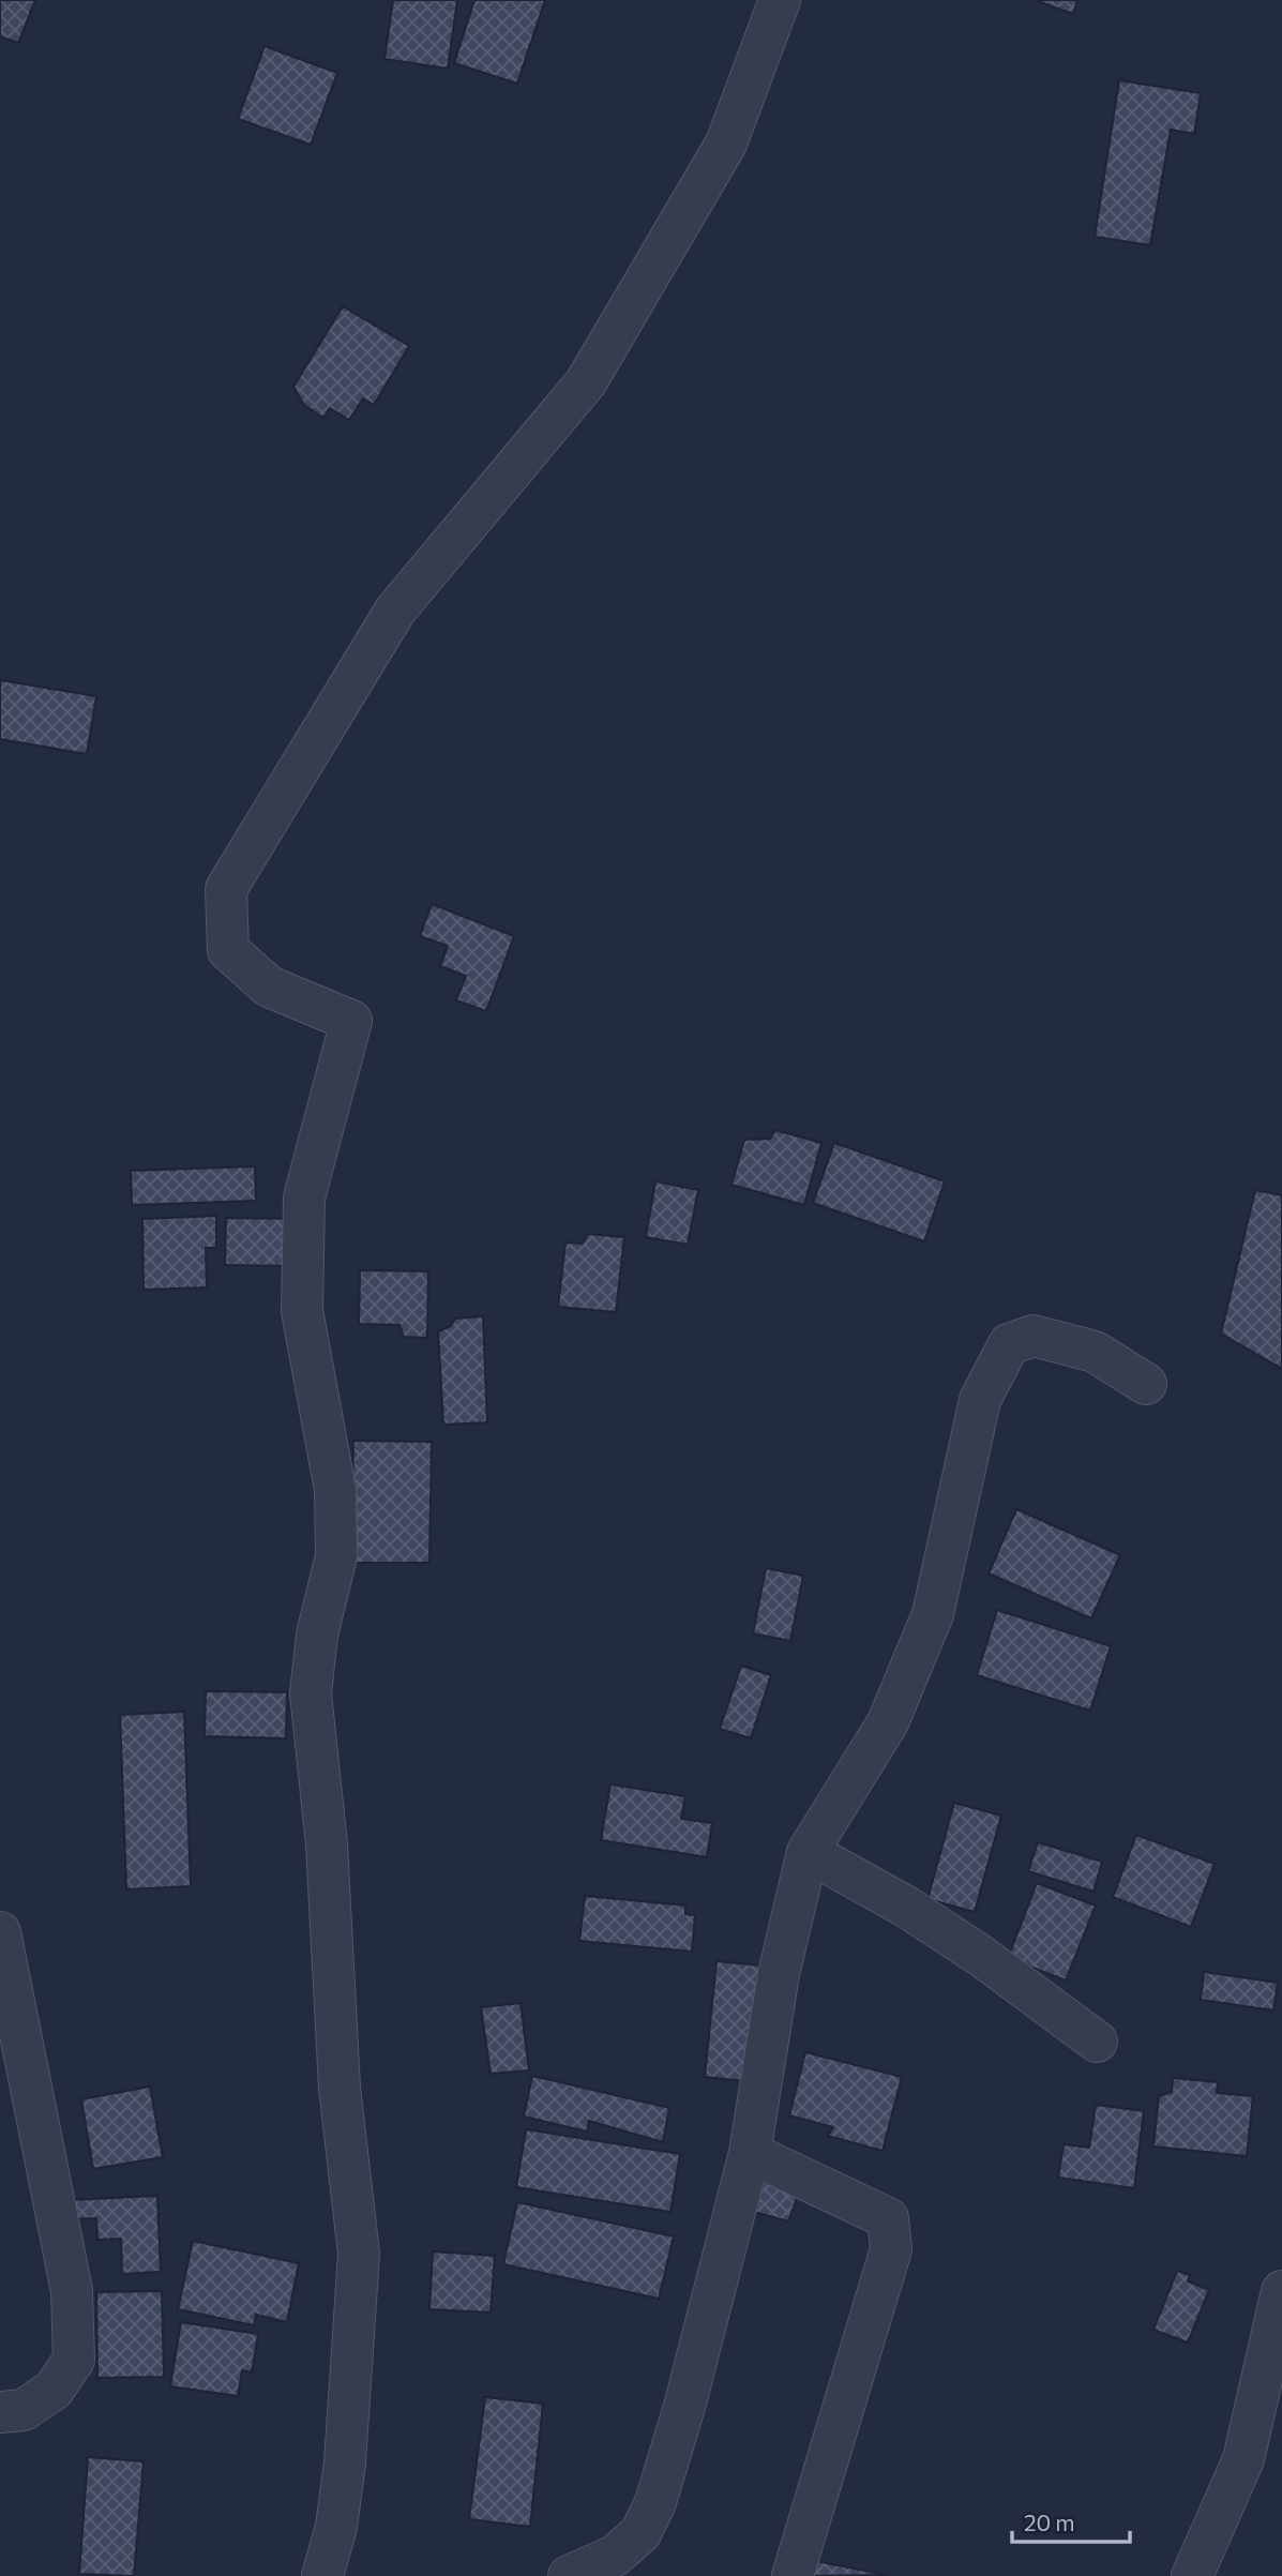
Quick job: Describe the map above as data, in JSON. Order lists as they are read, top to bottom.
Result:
{
  "scale_bar": "20 m"
}
